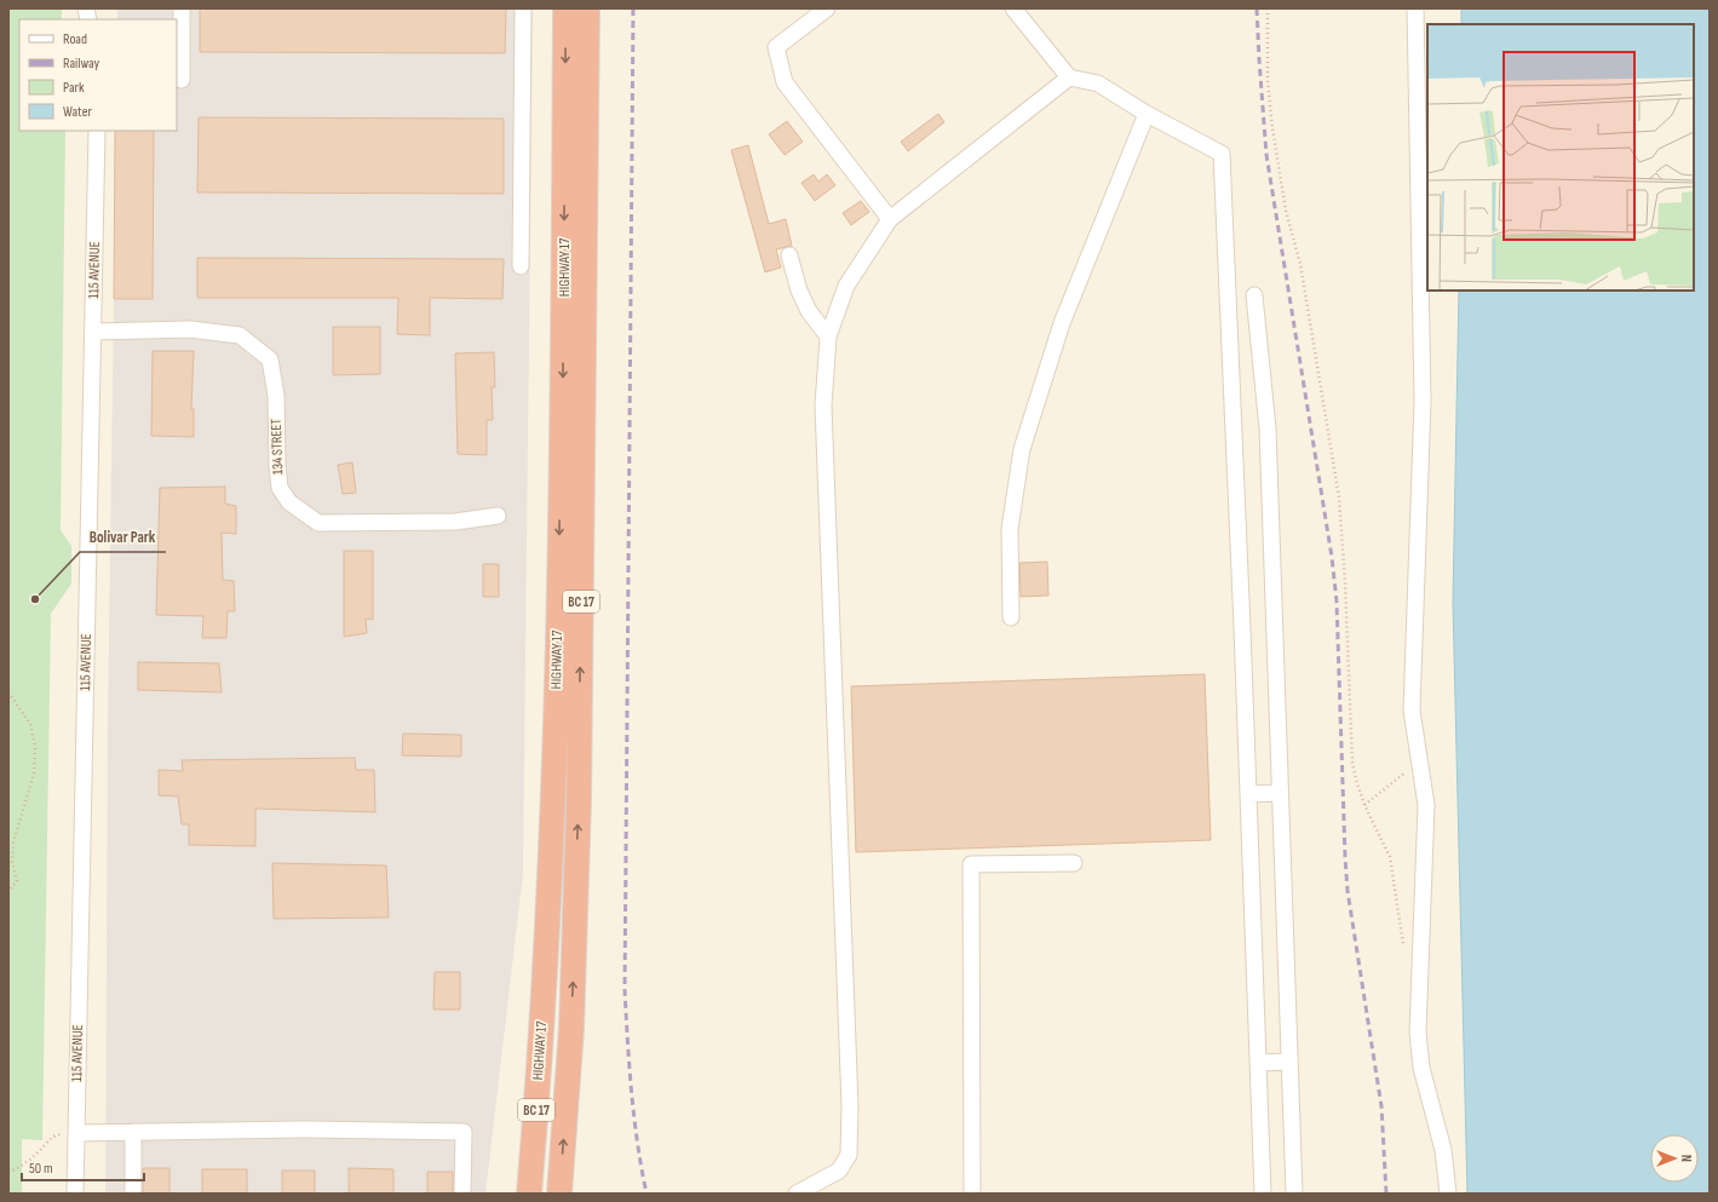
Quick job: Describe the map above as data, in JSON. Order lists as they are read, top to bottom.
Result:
{
  "streets": {
    "highway": ["HIGHWAY 17", "BC 17"],
    "street": ["115 AVENUE", "134 STREET"]
  },
  "crossings": [
    ["115 AVENUE", "134 STREET"]
  ],
  "places": ["Bolivar Park"],
  "legend": [
    "Road",
    "Railway",
    "Park",
    "Water"
  ],
  "scale_bar": "50 m",
  "north": "right"
}
